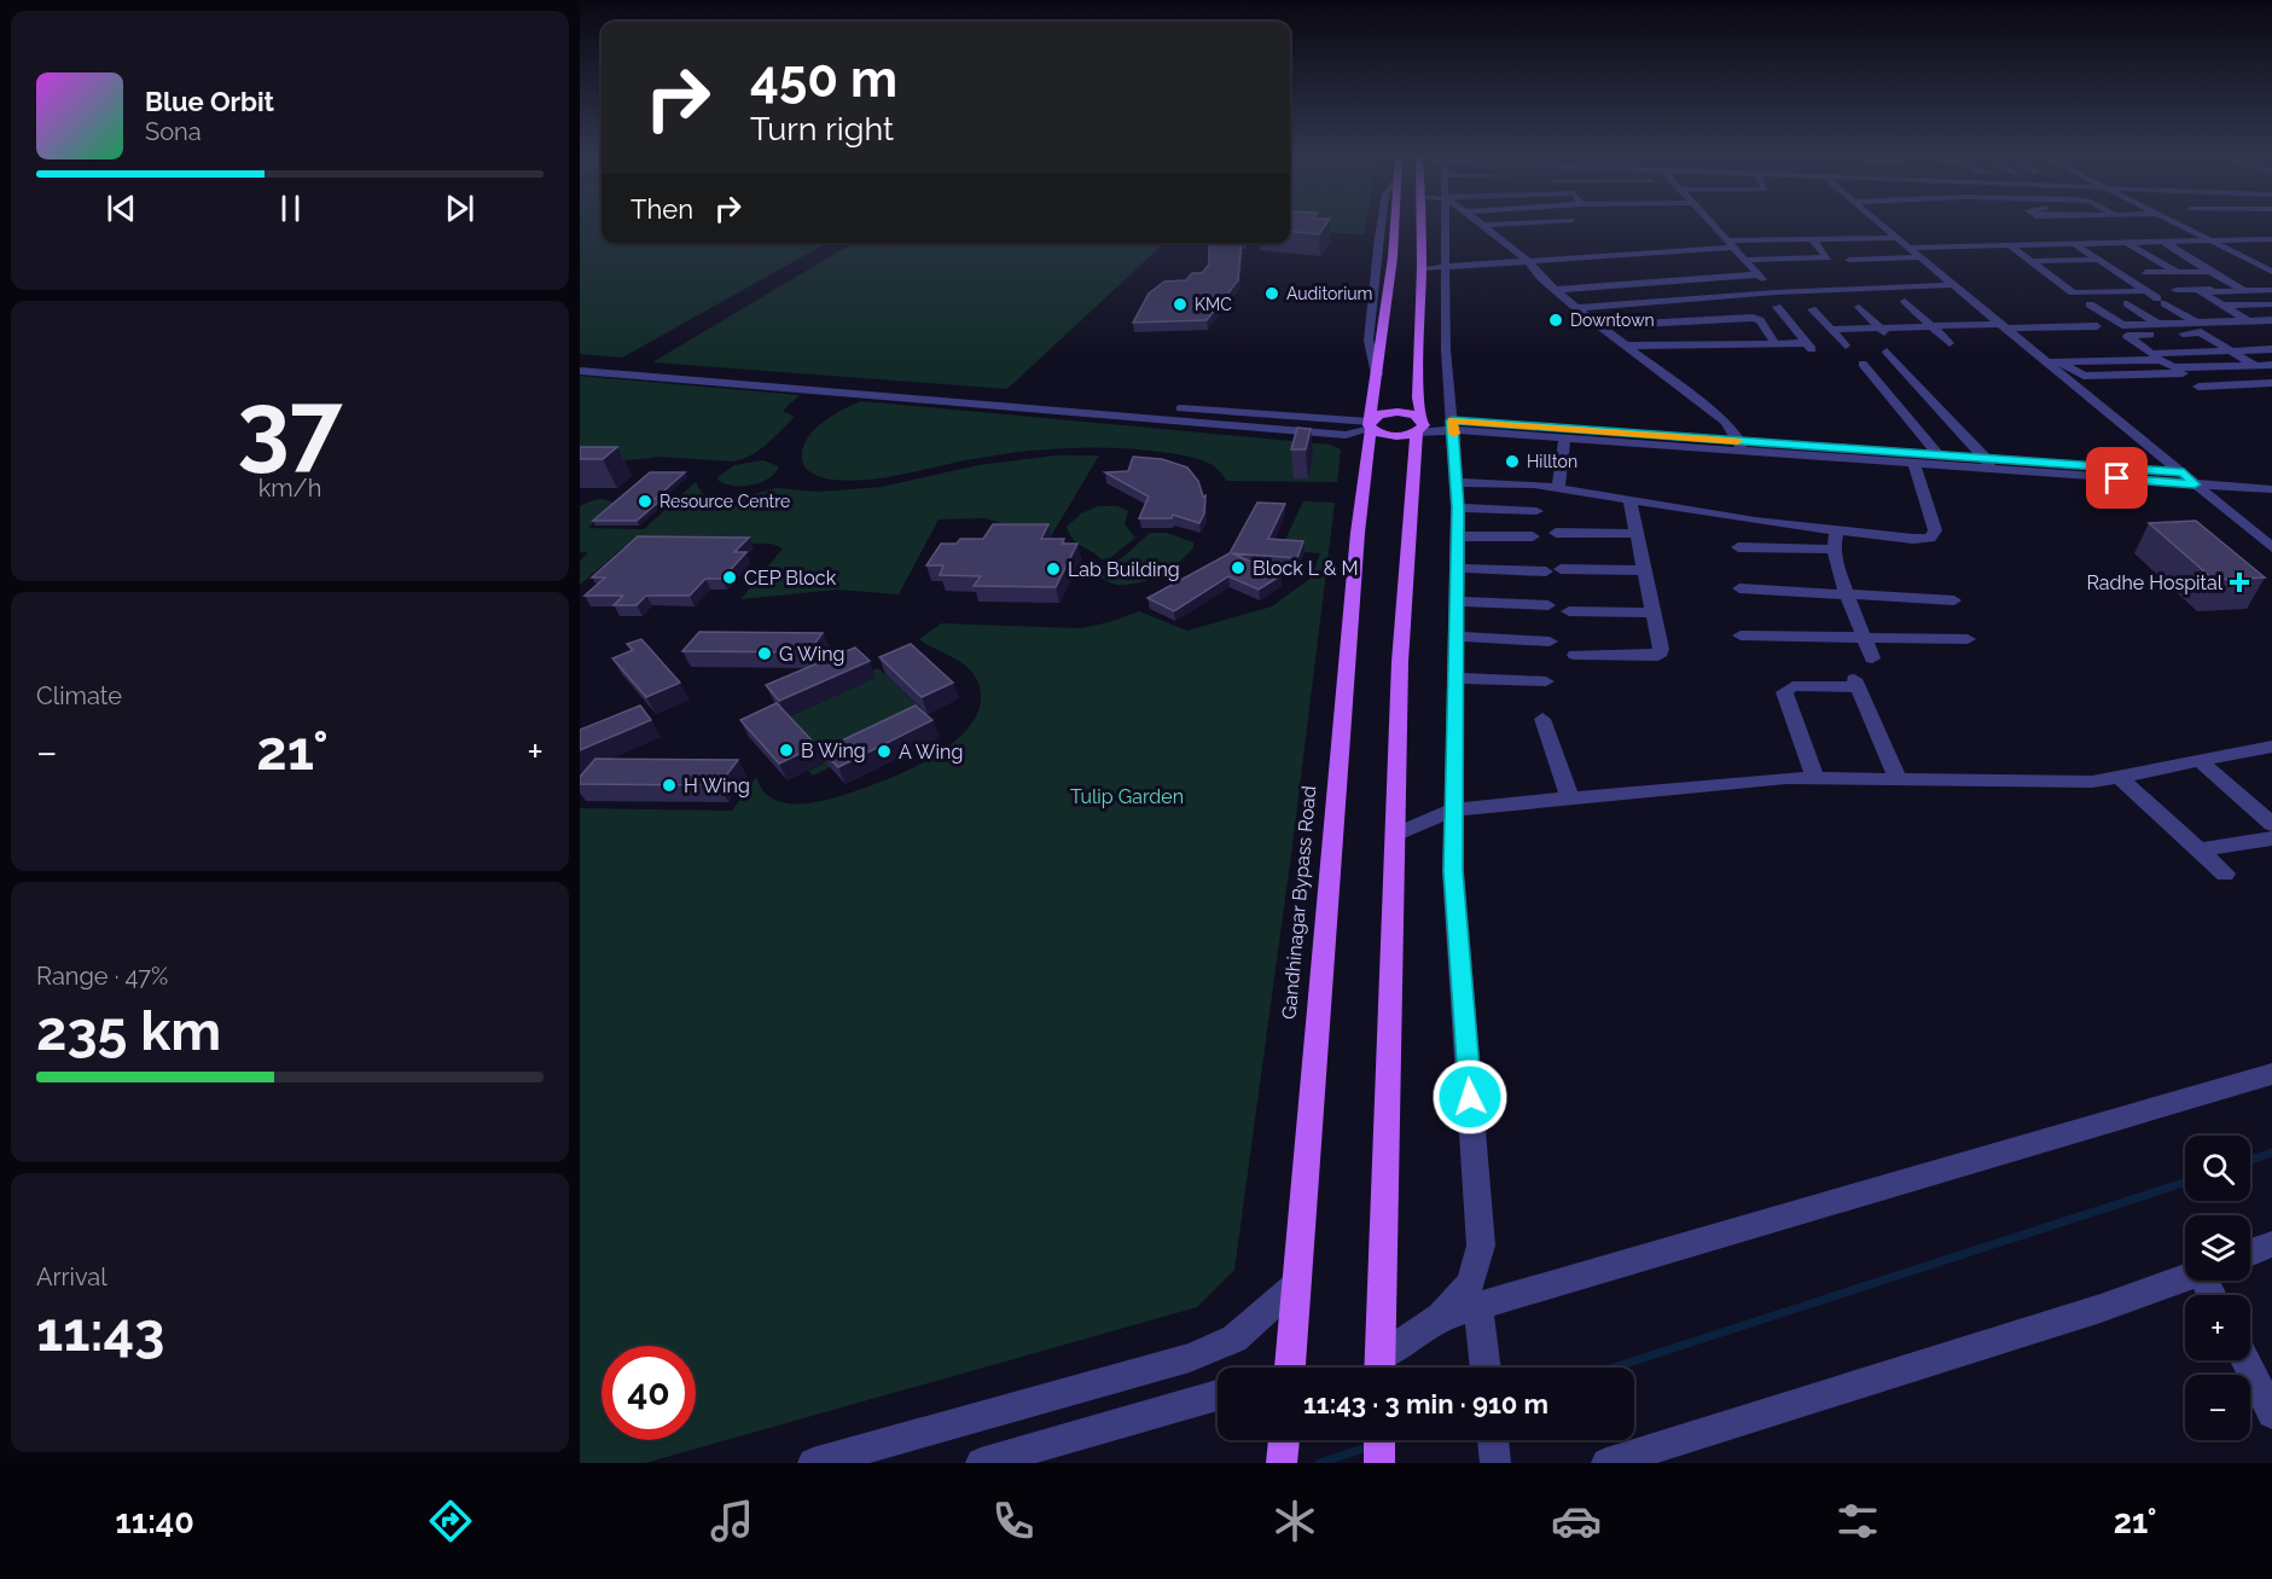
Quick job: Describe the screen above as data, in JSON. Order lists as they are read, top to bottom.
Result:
{
  "streets": {
    "main road": ["Gandhinagar Bypass Road"]
  },
  "parks": ["Tulip Garden"],
  "places": {
    "other": [
      "Auditorium",
      "KMC",
      "Downtown",
      "Hillton",
      "Resource Centre",
      "Block L & M",
      "Lab Building",
      "CEP Block",
      "G Wing",
      "B Wing",
      "A Wing",
      "H Wing"
    ],
    "health": ["Radhe Hospital"]
  },
  "page": {
    "turn": ["450 m", "Turn right"],
    "song": ["Blue Orbit", "Sona"],
    "then": "Then",
    "tile": [
      ["37", "km/h"],
      "Climate",
      ["Range · 47%", "235 km"],
      ["Arrival", "11:43"]
    ],
    "heat": ["−", "21°", "+"],
    "map_buttons": ["+", "−"],
    "limit": "40",
    "trip": "11:43 · 3 min · 910 m",
    "tabs": ["11:40", "21°"]
  }
}
